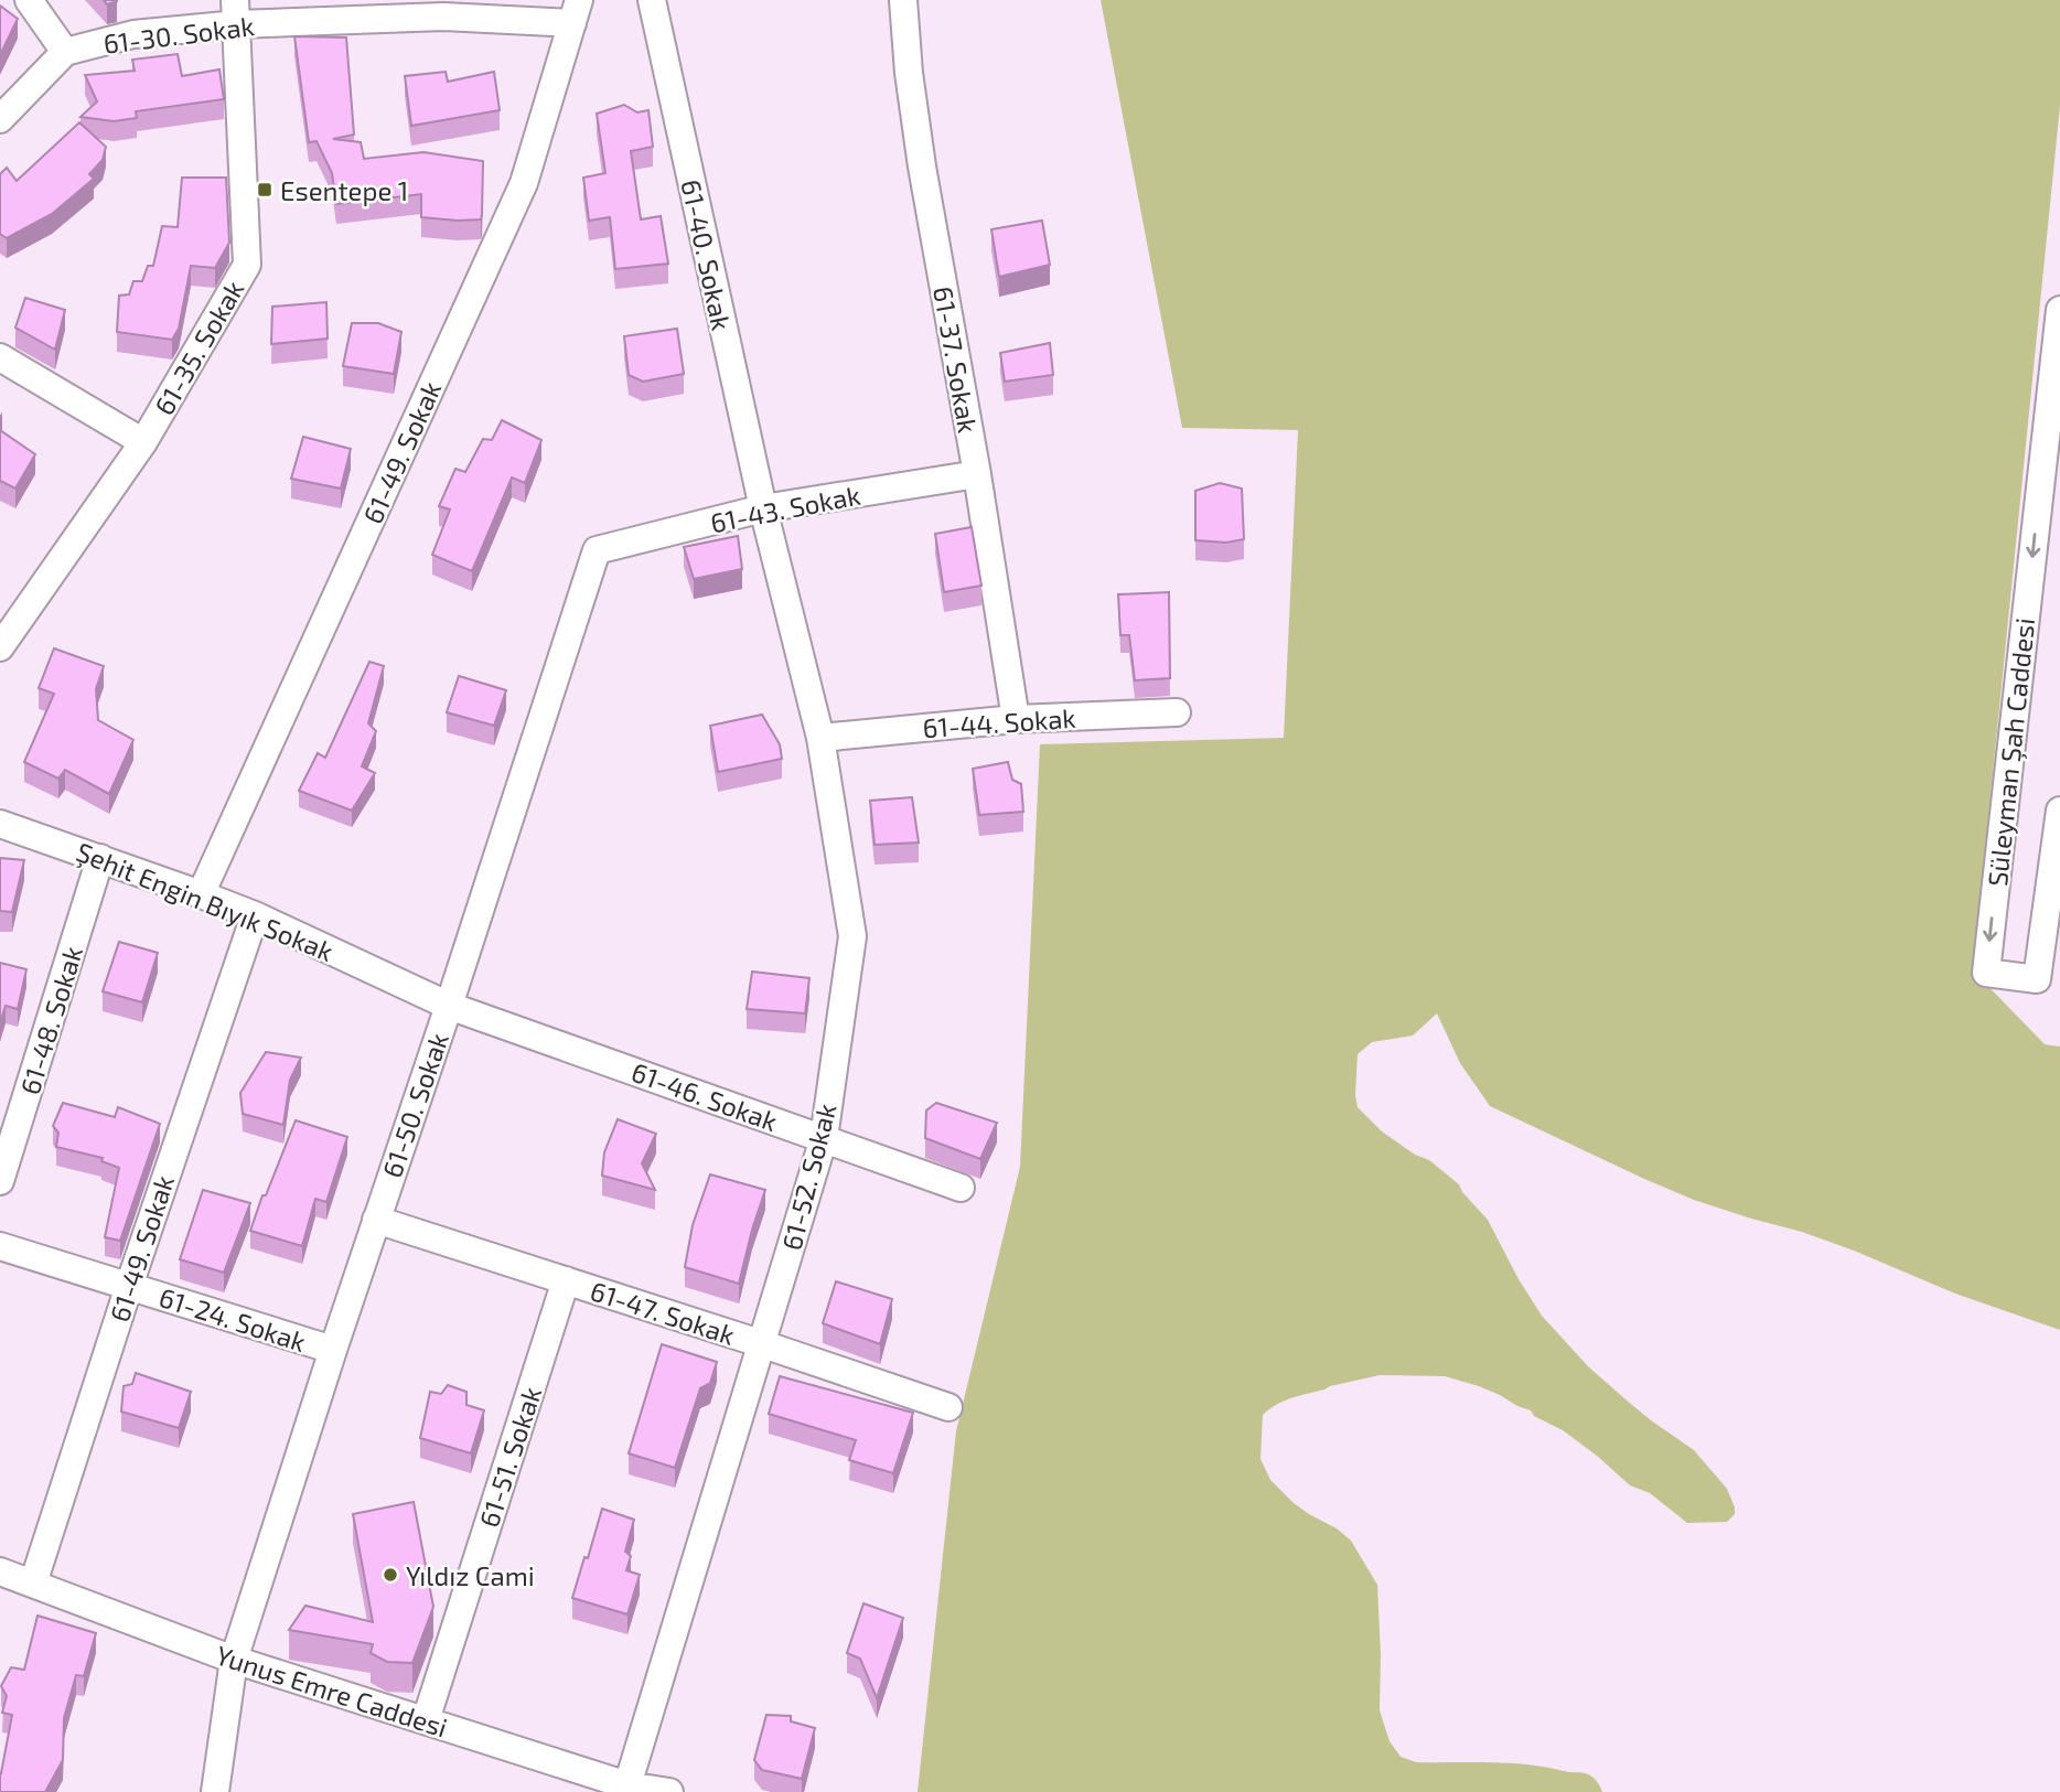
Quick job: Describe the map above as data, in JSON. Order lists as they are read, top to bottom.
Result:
{
  "streets": {
    "street": [
      "61-30. Sokak",
      "61-40. Sokak",
      "61-35. Sokak",
      "61-37. Sokak",
      "61-49. Sokak",
      "61-43. Sokak",
      "61-44. Sokak",
      "Süleyman Şah Caddesi",
      "Şehit Engin Bıyık Sokak",
      "61-48. Sokak",
      "61-46. Sokak",
      "61-50. Sokak",
      "61-52. Sokak",
      "61-47. Sokak",
      "61-24. Sokak",
      "61-51. Sokak",
      "Yunus Emre Caddesi"
    ]
  },
  "crossings": [
    ["61-30. Sokak", "61-35. Sokak"],
    ["61-30. Sokak", "61-49. Sokak"],
    ["61-40. Sokak", "61-43. Sokak"],
    ["61-40. Sokak", "61-52. Sokak"],
    ["61-37. Sokak", "61-43. Sokak"],
    ["61-37. Sokak", "61-44. Sokak"],
    ["61-49. Sokak", "Şehit Engin Bıyık Sokak"],
    ["61-49. Sokak", "61-24. Sokak"],
    ["61-49. Sokak", "Yunus Emre Caddesi"],
    ["61-43. Sokak", "61-50. Sokak"],
    ["61-43. Sokak", "61-52. Sokak"],
    ["61-44. Sokak", "61-52. Sokak"],
    ["Şehit Engin Bıyık Sokak", "61-48. Sokak"],
    ["Şehit Engin Bıyık Sokak", "61-46. Sokak"],
    ["Şehit Engin Bıyık Sokak", "61-50. Sokak"],
    ["61-46. Sokak", "61-50. Sokak"],
    ["61-46. Sokak", "61-52. Sokak"],
    ["61-50. Sokak", "61-47. Sokak"],
    ["61-50. Sokak", "61-24. Sokak"],
    ["61-50. Sokak", "Yunus Emre Caddesi"],
    ["61-52. Sokak", "61-47. Sokak"],
    ["61-52. Sokak", "Yunus Emre Caddesi"],
    ["61-47. Sokak", "61-51. Sokak"],
    ["61-51. Sokak", "Yunus Emre Caddesi"]
  ],
  "places": {
    "transit": ["Esentepe 1"],
    "other": ["Yıldız Cami"]
  }
}
